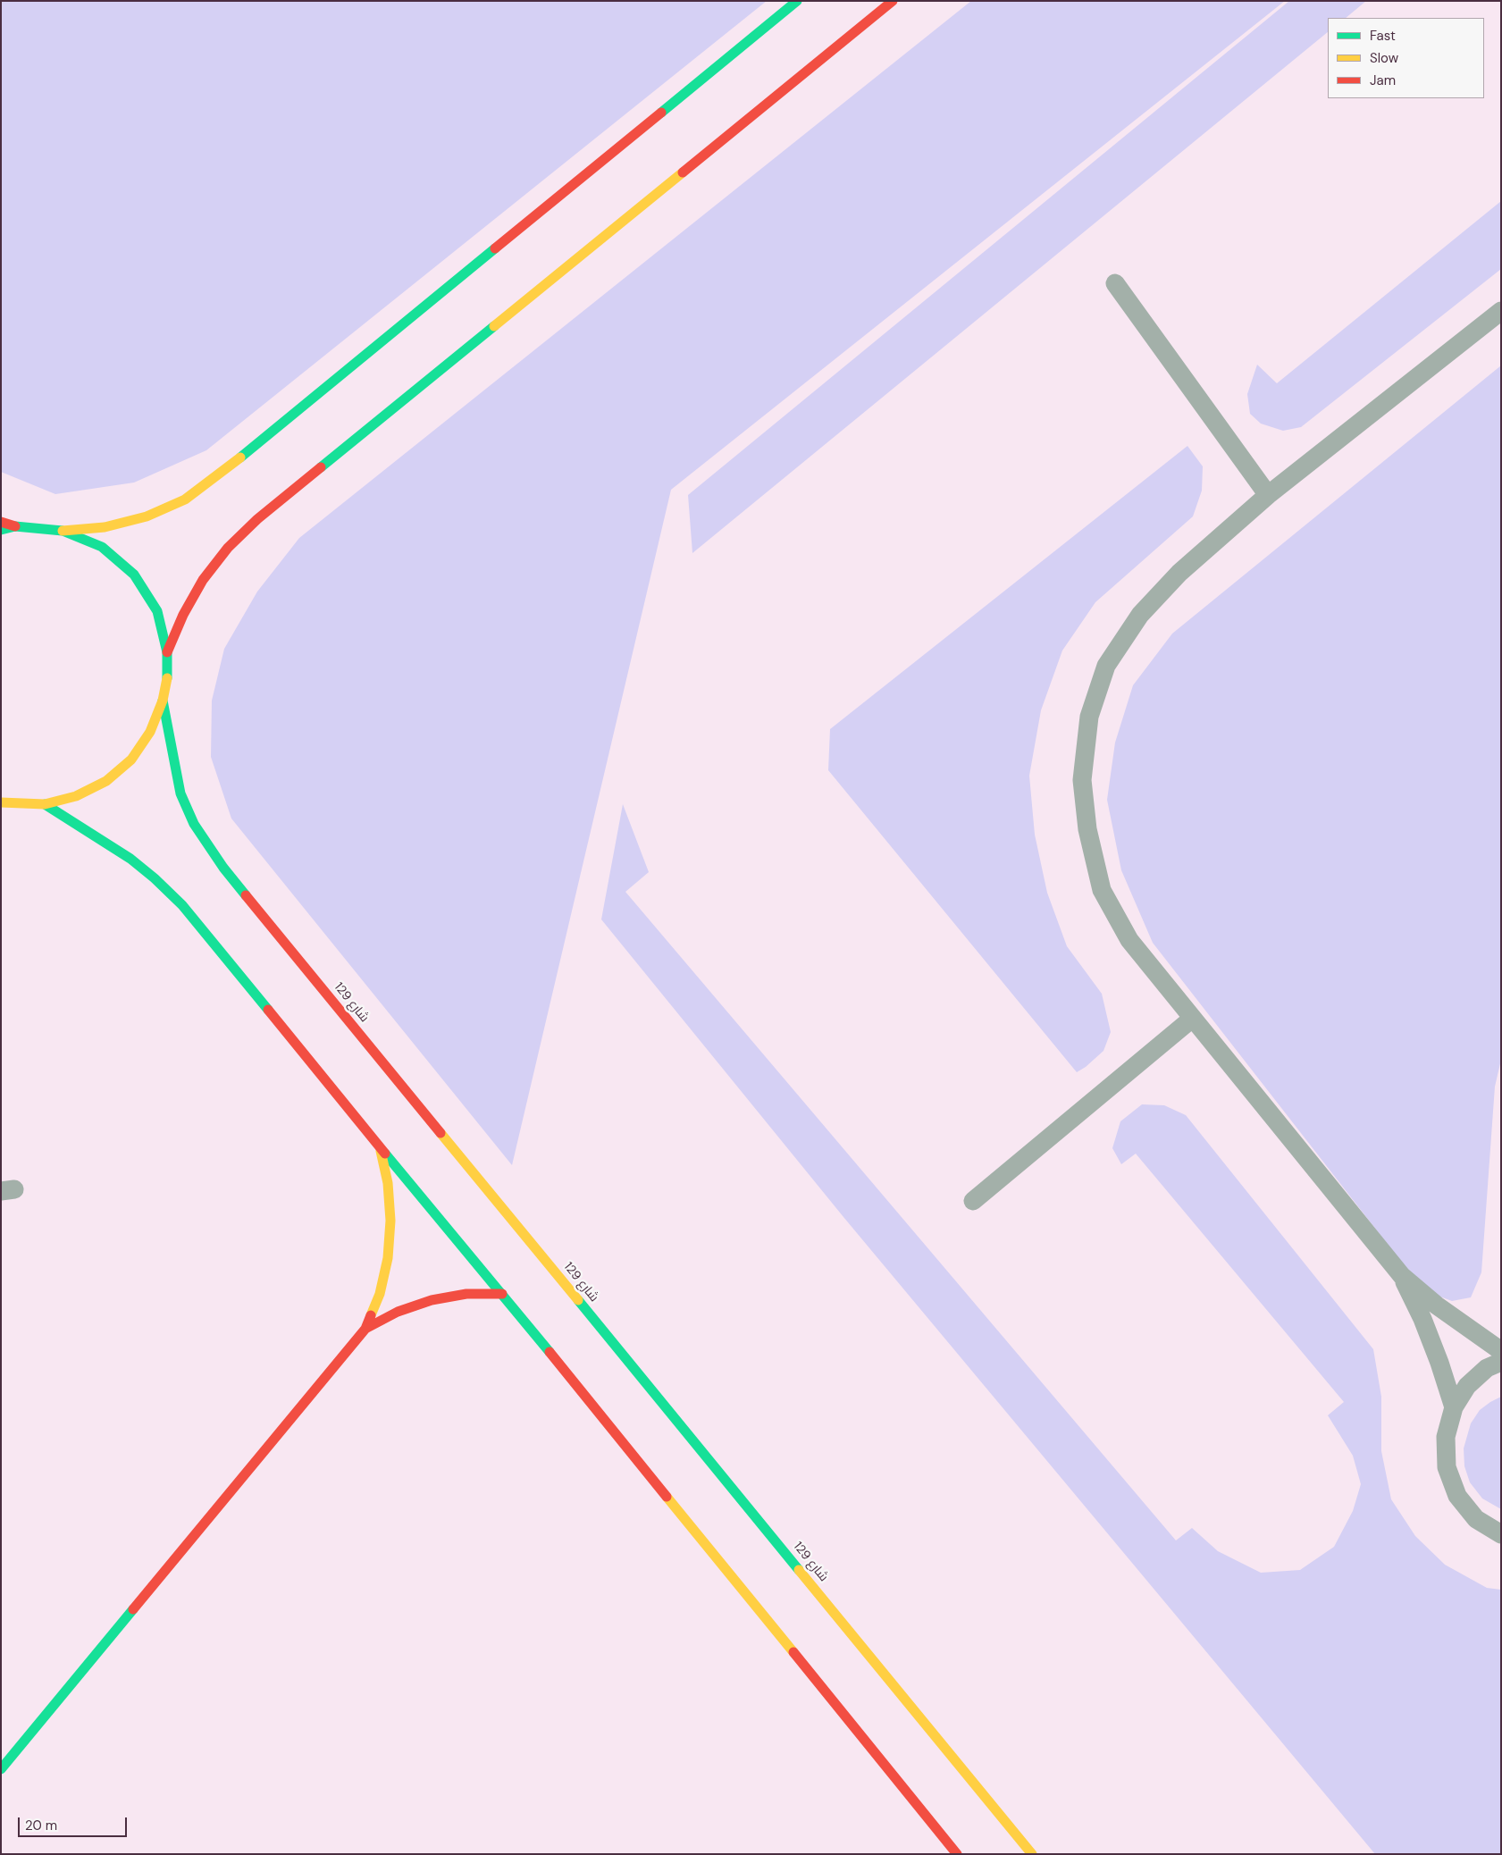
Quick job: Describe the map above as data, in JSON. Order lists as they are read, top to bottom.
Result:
{
  "streets": {
    "main road": ["شارع 129"]
  },
  "legend": ["Fast", "Slow", "Jam"],
  "scale_bar": "20 m"
}
